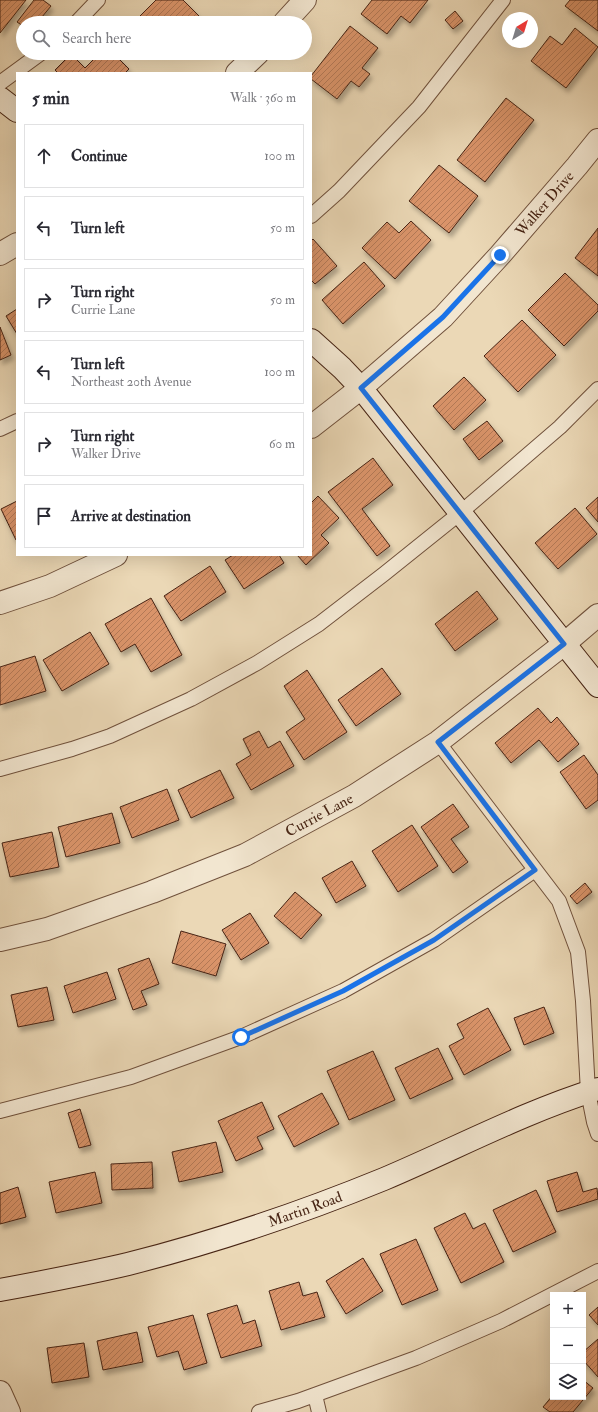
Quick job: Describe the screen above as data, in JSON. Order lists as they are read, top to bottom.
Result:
{
  "streets": {
    "street": ["Walker Drive", "Currie Lane", "Martin Road"]
  },
  "north": "top right",
  "page": {
    "search": "Search here",
    "heading": ["5 min", "Walk · 360 m"],
    "list": [
      ["Continue", "100 m"],
      ["Turn left", "50 m"],
      ["Turn right", "Currie Lane", "50 m"],
      ["Turn left", "Northeast 20th Avenue", "100 m"],
      ["Turn right", "Walker Drive", "60 m"],
      "Arrive at destination"
    ],
    "map_buttons": ["+", "−"]
  }
}
